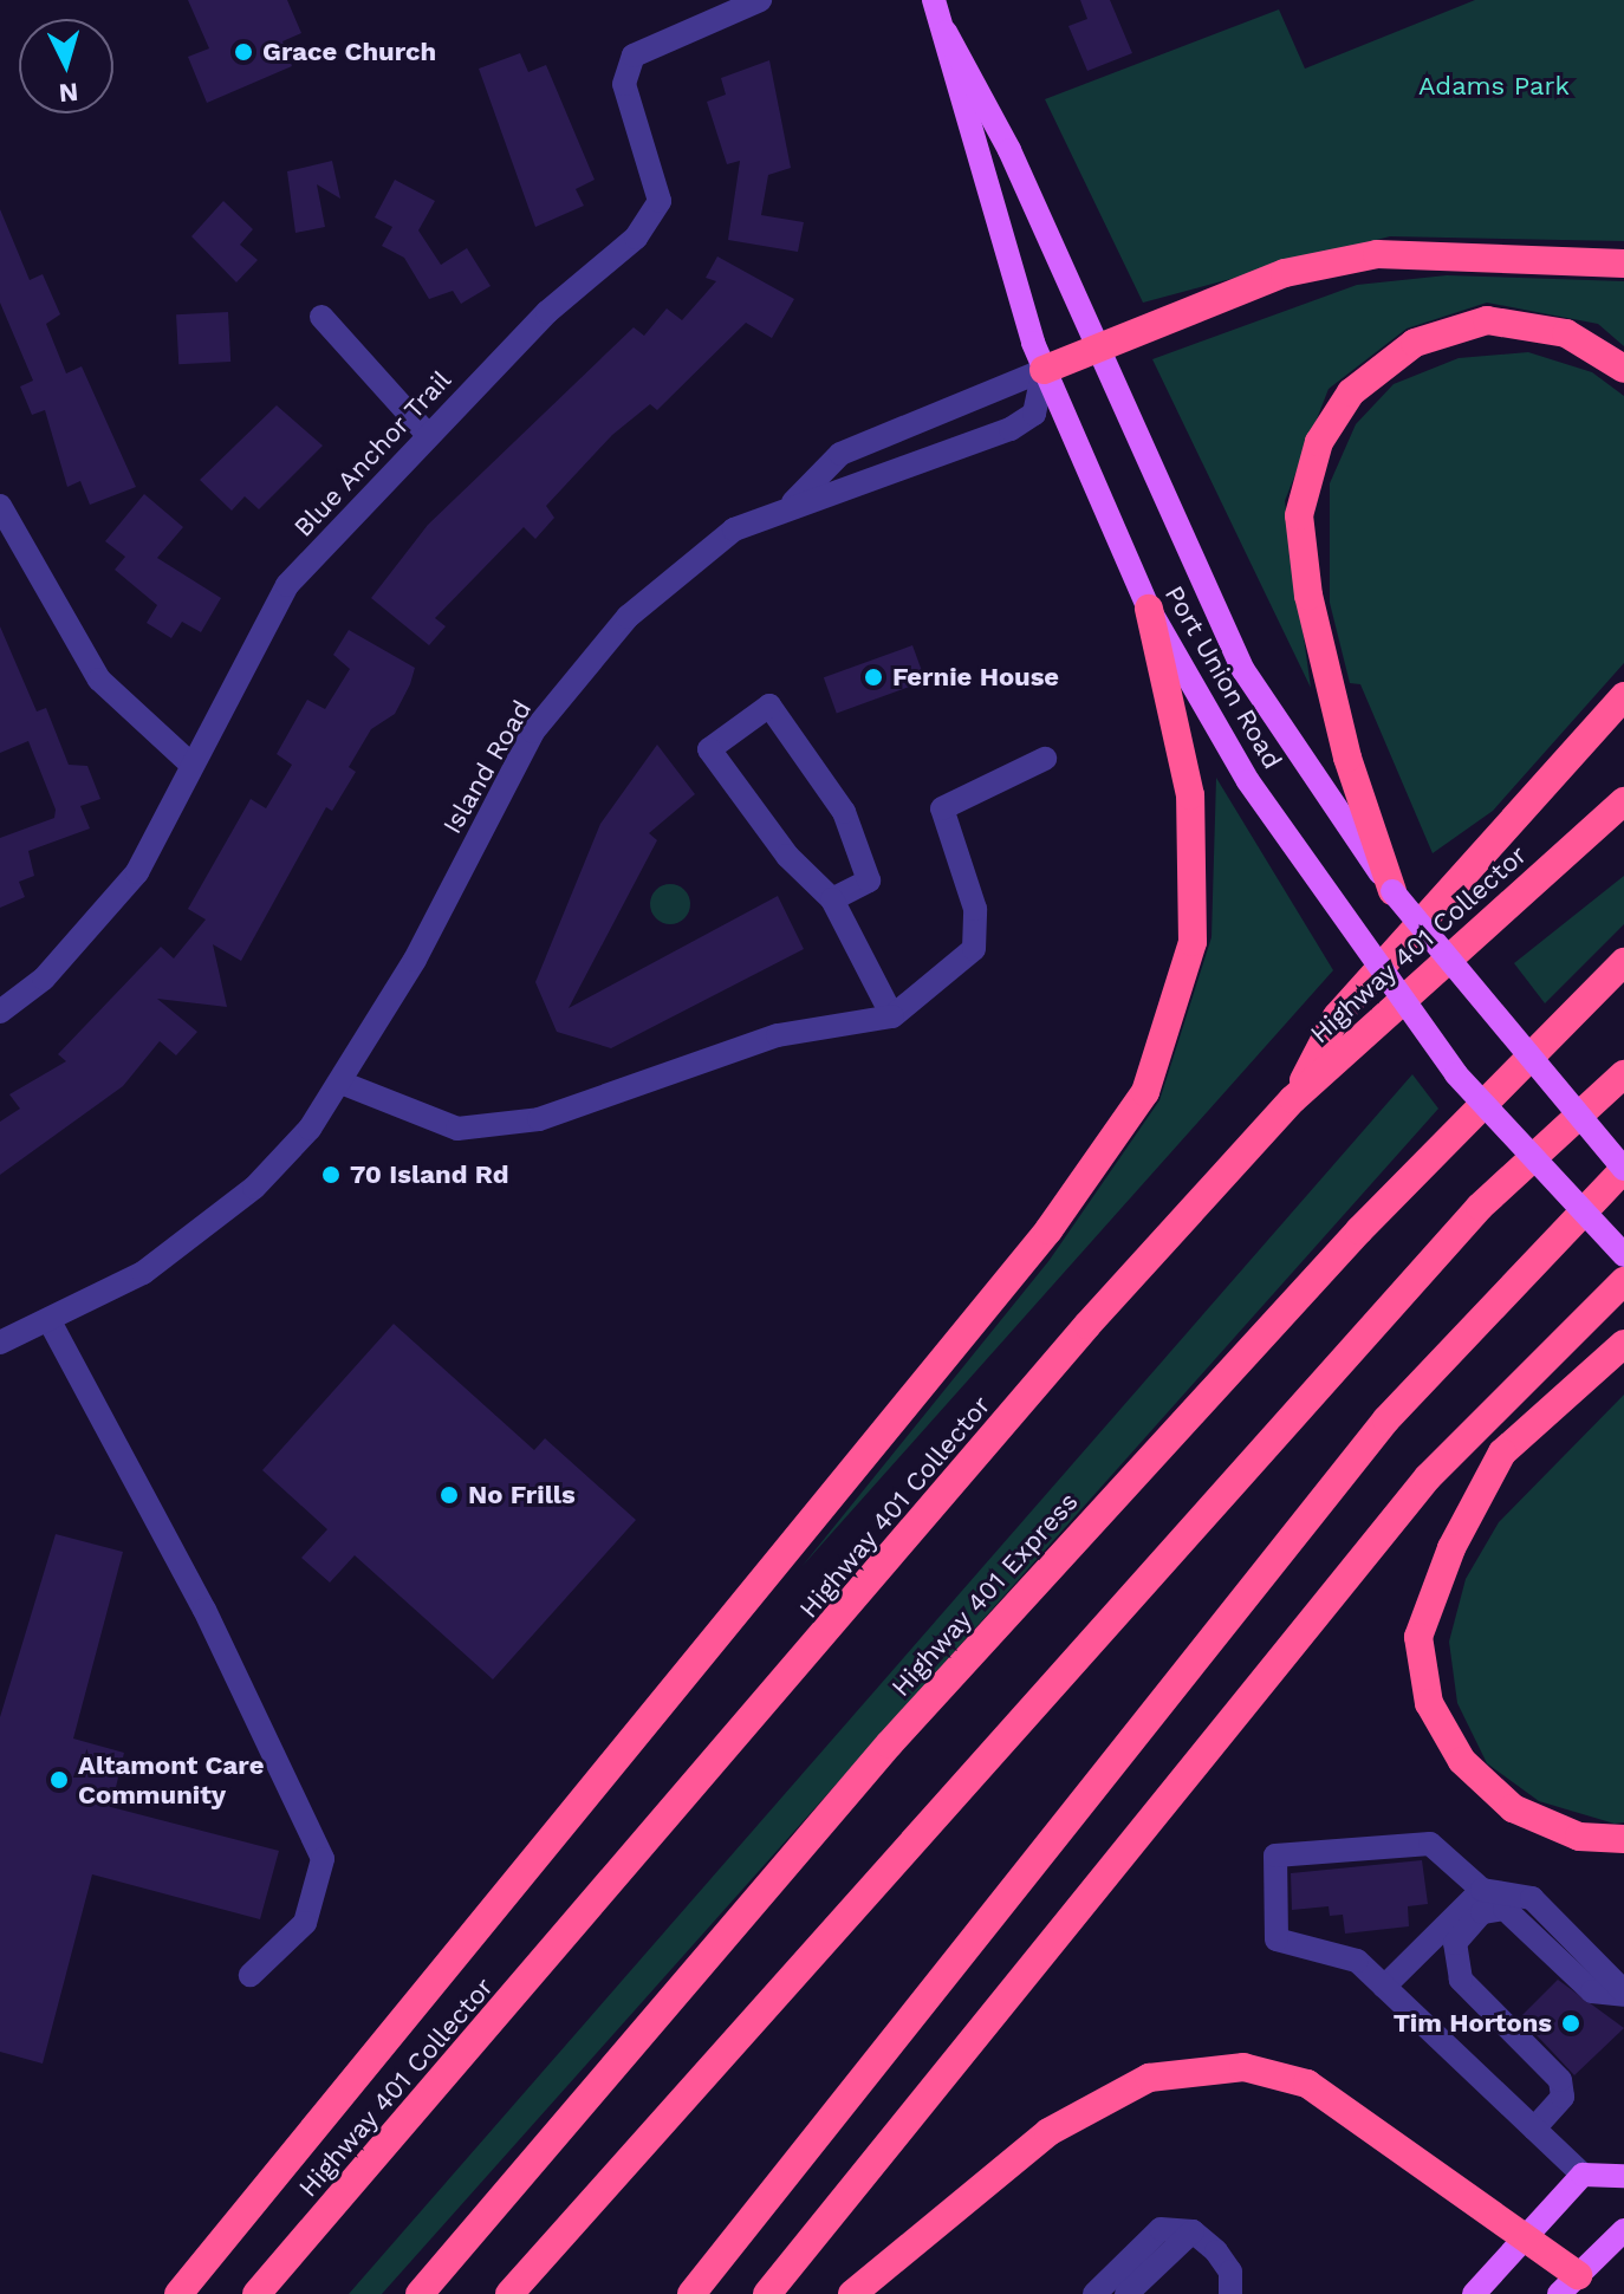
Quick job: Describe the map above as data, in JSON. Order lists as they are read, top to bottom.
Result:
{
  "streets": {
    "highway": ["Highway 401 Collector", "Highway 401 Express"],
    "main road": ["Port Union Road"],
    "street": ["Blue Anchor Trail", "Island Road"]
  },
  "crossings": [
    ["Port Union Road", "Island Road"]
  ],
  "parks": ["Adams Park"],
  "places": [
    "Grace Church",
    "Fernie House",
    "70 Island Rd",
    "No Frills",
    "Altamont Care Community",
    "Tim Hortons"
  ],
  "north": "bottom"
}
